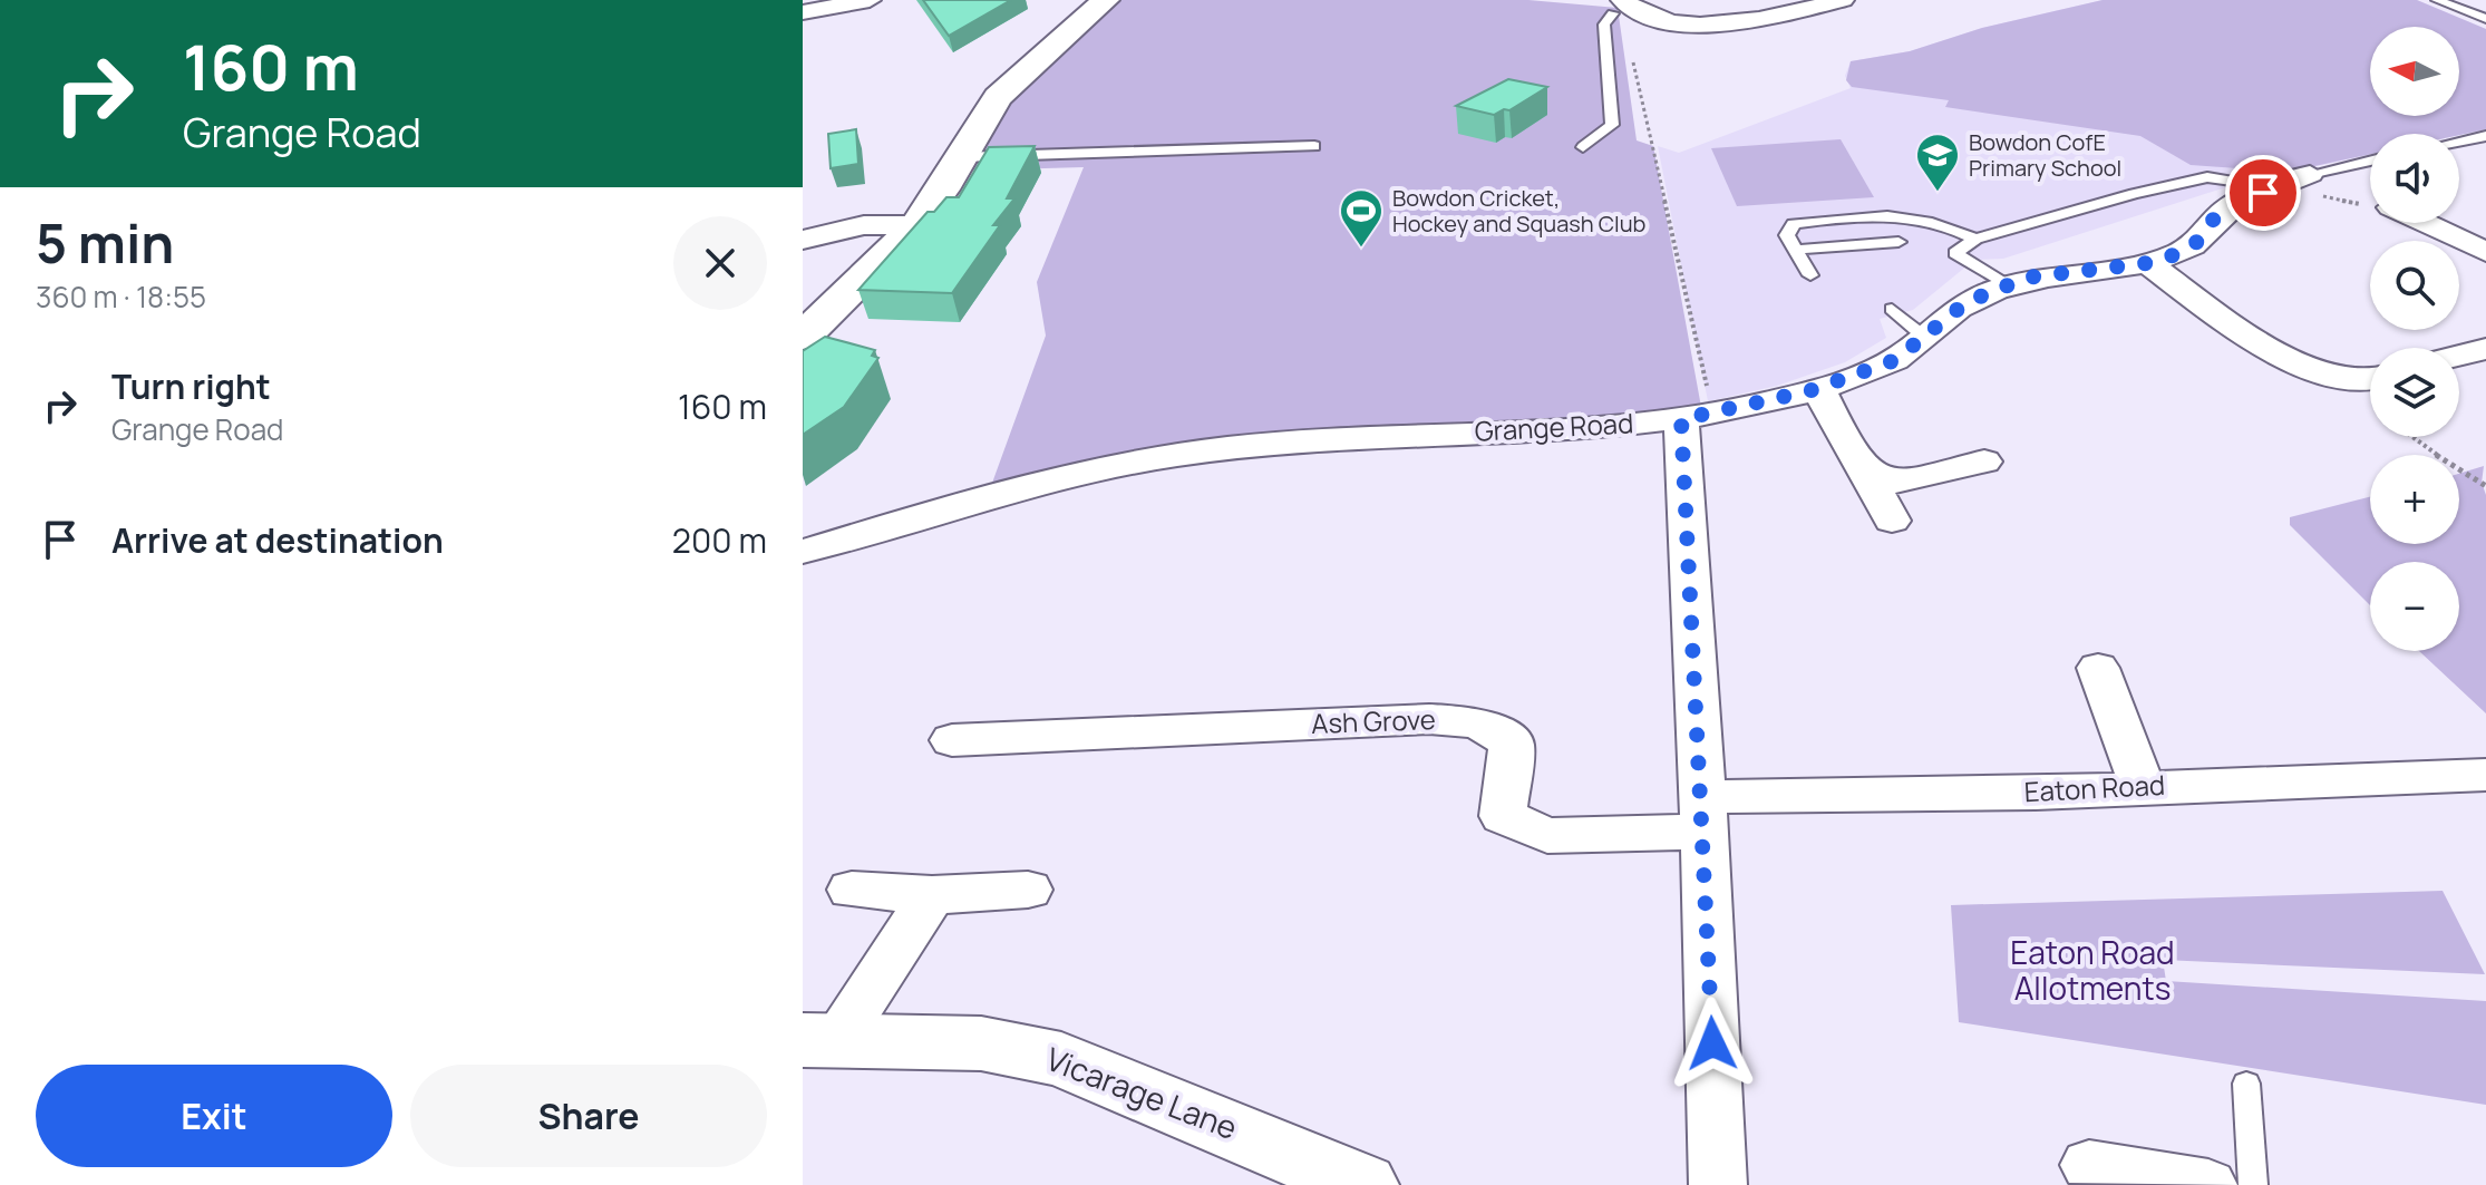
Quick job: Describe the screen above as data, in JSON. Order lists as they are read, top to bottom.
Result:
{
  "streets": {
    "main road": ["Vicarage Lane"],
    "street": ["Grange Road", "Ash Grove", "Eaton Road"]
  },
  "crossings": [
    ["Ash Grove", "Eaton Road"]
  ],
  "parks": ["Eaton Road Allotments"],
  "places": {
    "school or university": ["Bowdon CofE Primary School"],
    "sports": ["Bowdon Cricket, Hockey and Squash Club"]
  },
  "north": "left",
  "page": {
    "turn": ["160 m", "Grange Road"],
    "map_buttons": ["+", "−"],
    "heading": ["5 min", "360 m · 18:55"],
    "list": [
      {
        "name": "Turn right",
        "note": "Grange Road",
        "value": "160 m"
      },
      {
        "name": "Arrive at destination",
        "value": "200 m"
      }
    ],
    "buttons": ["Exit", "Share"]
  }
}
